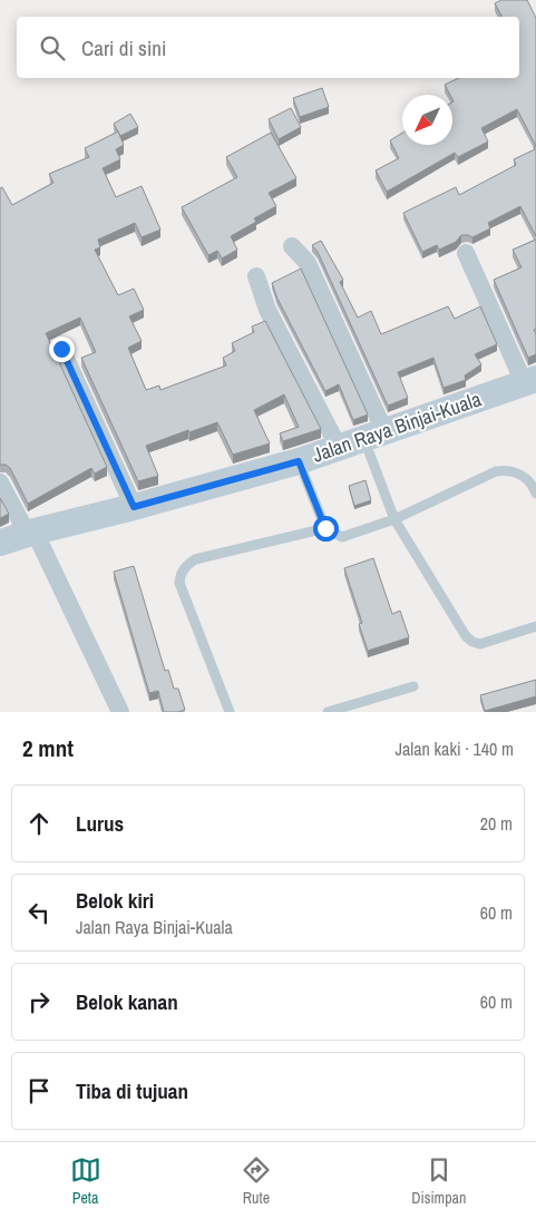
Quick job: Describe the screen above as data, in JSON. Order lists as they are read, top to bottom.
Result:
{
  "streets": {
    "main road": ["Jalan Raya Binjai-Kuala"]
  },
  "north": "bottom left",
  "page": {
    "search": "Cari di sini",
    "heading": ["2 mnt", "Jalan kaki · 140 m"],
    "list": [
      ["Lurus", "20 m"],
      ["Belok kiri", "Jalan Raya Binjai-Kuala", "60 m"],
      ["Belok kanan", "60 m"],
      "Tiba di tujuan"
    ],
    "nav": ["Peta", "Rute", "Disimpan"]
  }
}
